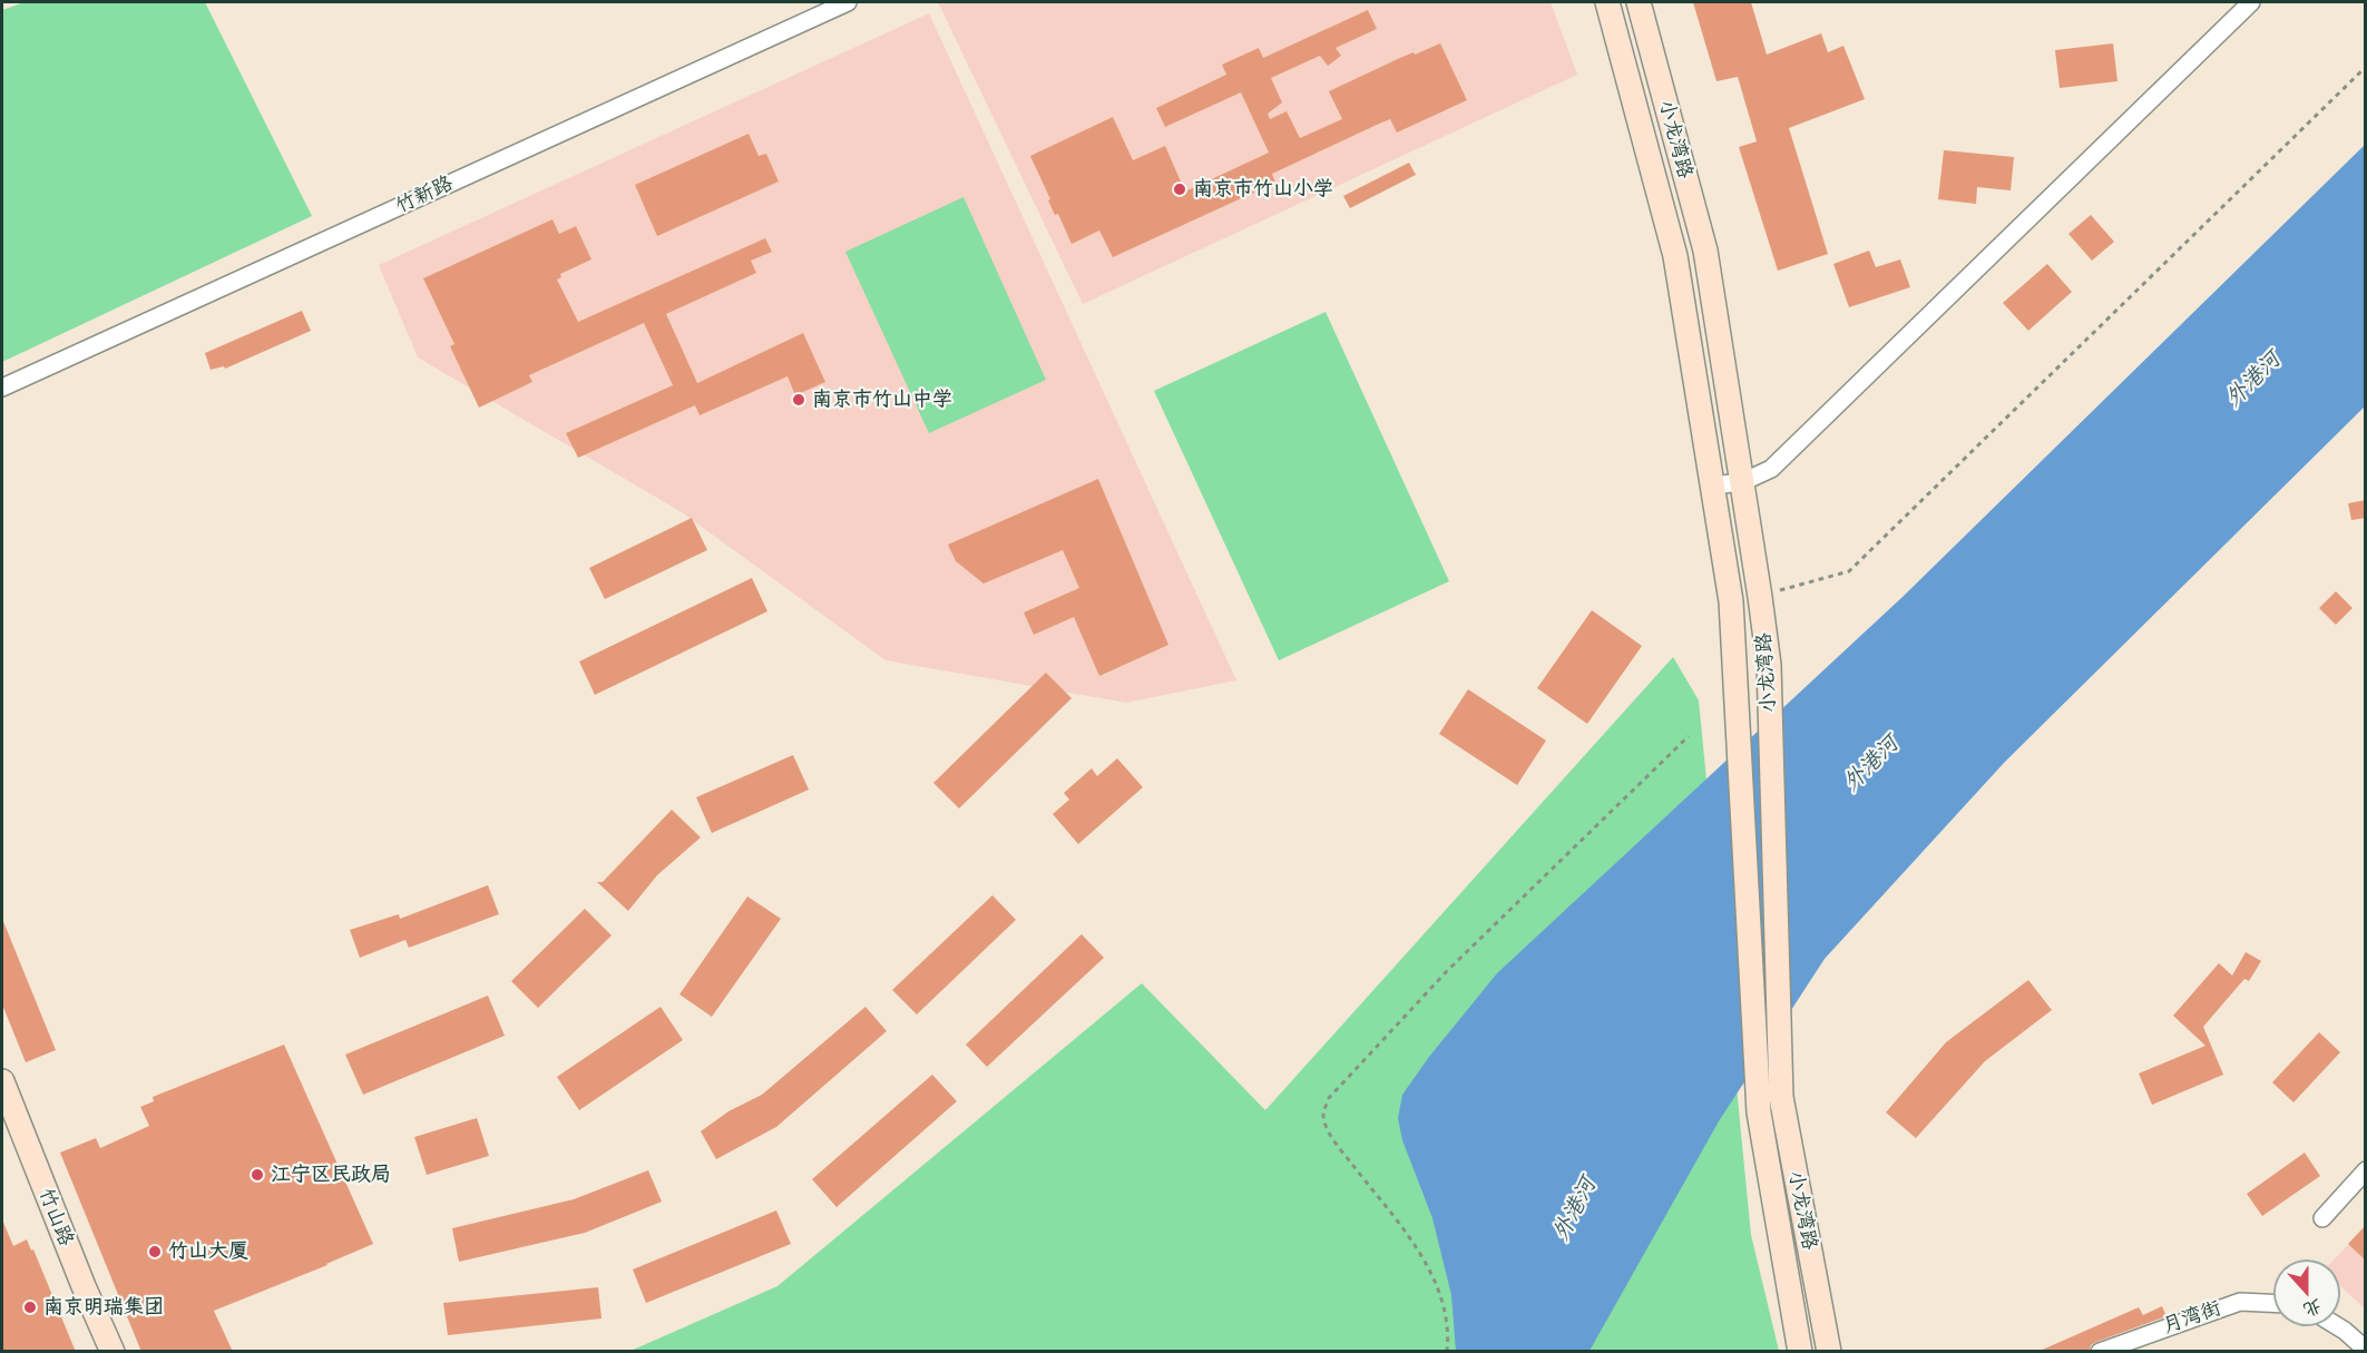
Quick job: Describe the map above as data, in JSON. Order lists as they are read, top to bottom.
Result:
{
  "streets": {
    "main road": ["小龙湾路", "竹山路"],
    "street": ["竹新路", "月湾街"]
  },
  "water": ["外港河"],
  "places": [
    "南京市竹山小学",
    "南京市竹山中学",
    "江宁区民政局",
    "竹山大厦",
    "南京明瑞集团"
  ],
  "north": "bottom"
}
